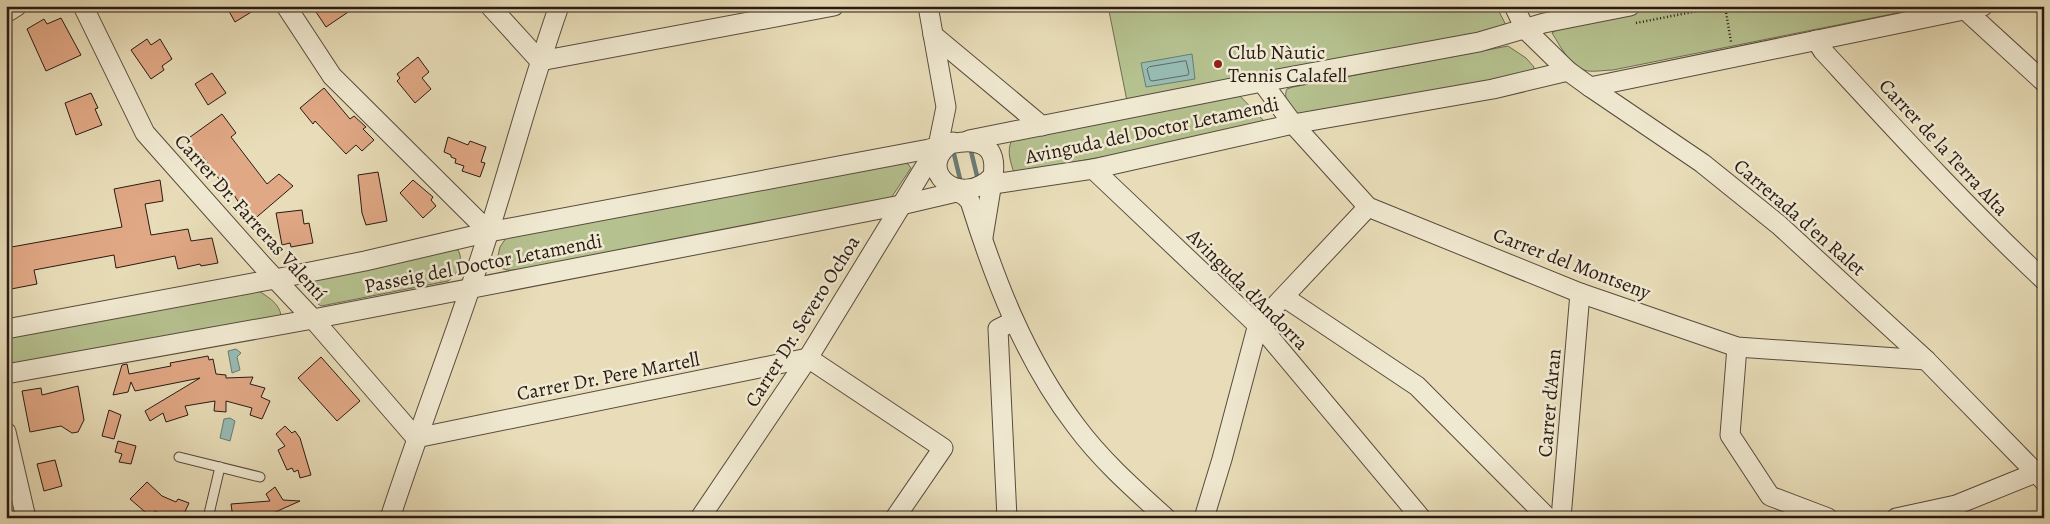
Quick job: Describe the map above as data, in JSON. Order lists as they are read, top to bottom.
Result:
{
  "streets": {
    "street": [
      "Avinguda del Doctor Letamendi",
      "Carrer de la Terra Alta",
      "Carrer Dr. Farreras Valentí",
      "Carrerada d'en Ralet",
      "Passeig del Doctor Letamendi",
      "Carrer del Montseny",
      "Avinguda d'Andorra",
      "Carrer Dr. Severo Ochoa",
      "Carrer Dr. Pere Martell",
      "Carrer d'Aran"
    ]
  },
  "crossings": [
    ["Avinguda del Doctor Letamendi", "Carrerada d'en Ralet"],
    ["Avinguda del Doctor Letamendi", "Passeig del Doctor Letamendi"],
    ["Avinguda del Doctor Letamendi", "Carrer del Montseny"],
    ["Avinguda del Doctor Letamendi", "Avinguda d'Andorra"],
    ["Carrer Dr. Farreras Valentí", "Passeig del Doctor Letamendi"],
    ["Carrer Dr. Farreras Valentí", "Carrer Dr. Pere Martell"],
    ["Carrerada d'en Ralet", "Passeig del Doctor Letamendi"],
    ["Carrerada d'en Ralet", "Carrer del Montseny"],
    ["Passeig del Doctor Letamendi", "Carrer del Montseny"],
    ["Passeig del Doctor Letamendi", "Carrer Dr. Severo Ochoa"],
    ["Carrer del Montseny", "Carrer d'Aran"],
    ["Carrer Dr. Severo Ochoa", "Carrer Dr. Pere Martell"]
  ],
  "places": ["Club Nàutic Tennis Calafell"]
}
